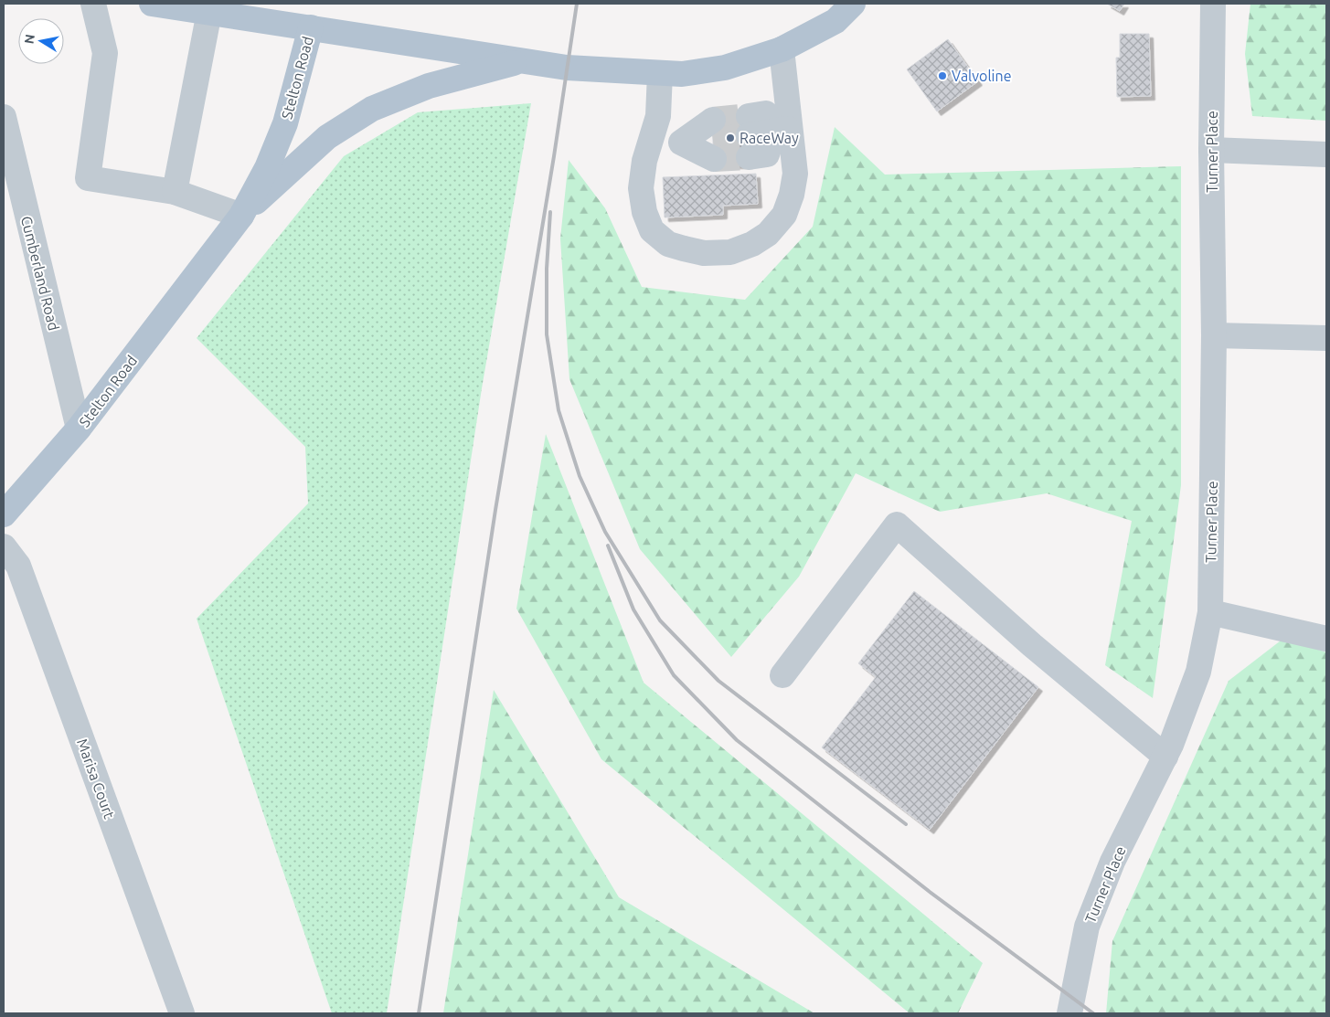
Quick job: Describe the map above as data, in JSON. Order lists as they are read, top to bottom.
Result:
{
  "streets": {
    "main road": ["Stelton Road"],
    "street": ["Turner Place", "Cumberland Road", "Marisa Court"]
  },
  "crossings": [
    ["Stelton Road", "Cumberland Road"]
  ],
  "places": ["Valvoline", "RaceWay"],
  "north": "left"
}
